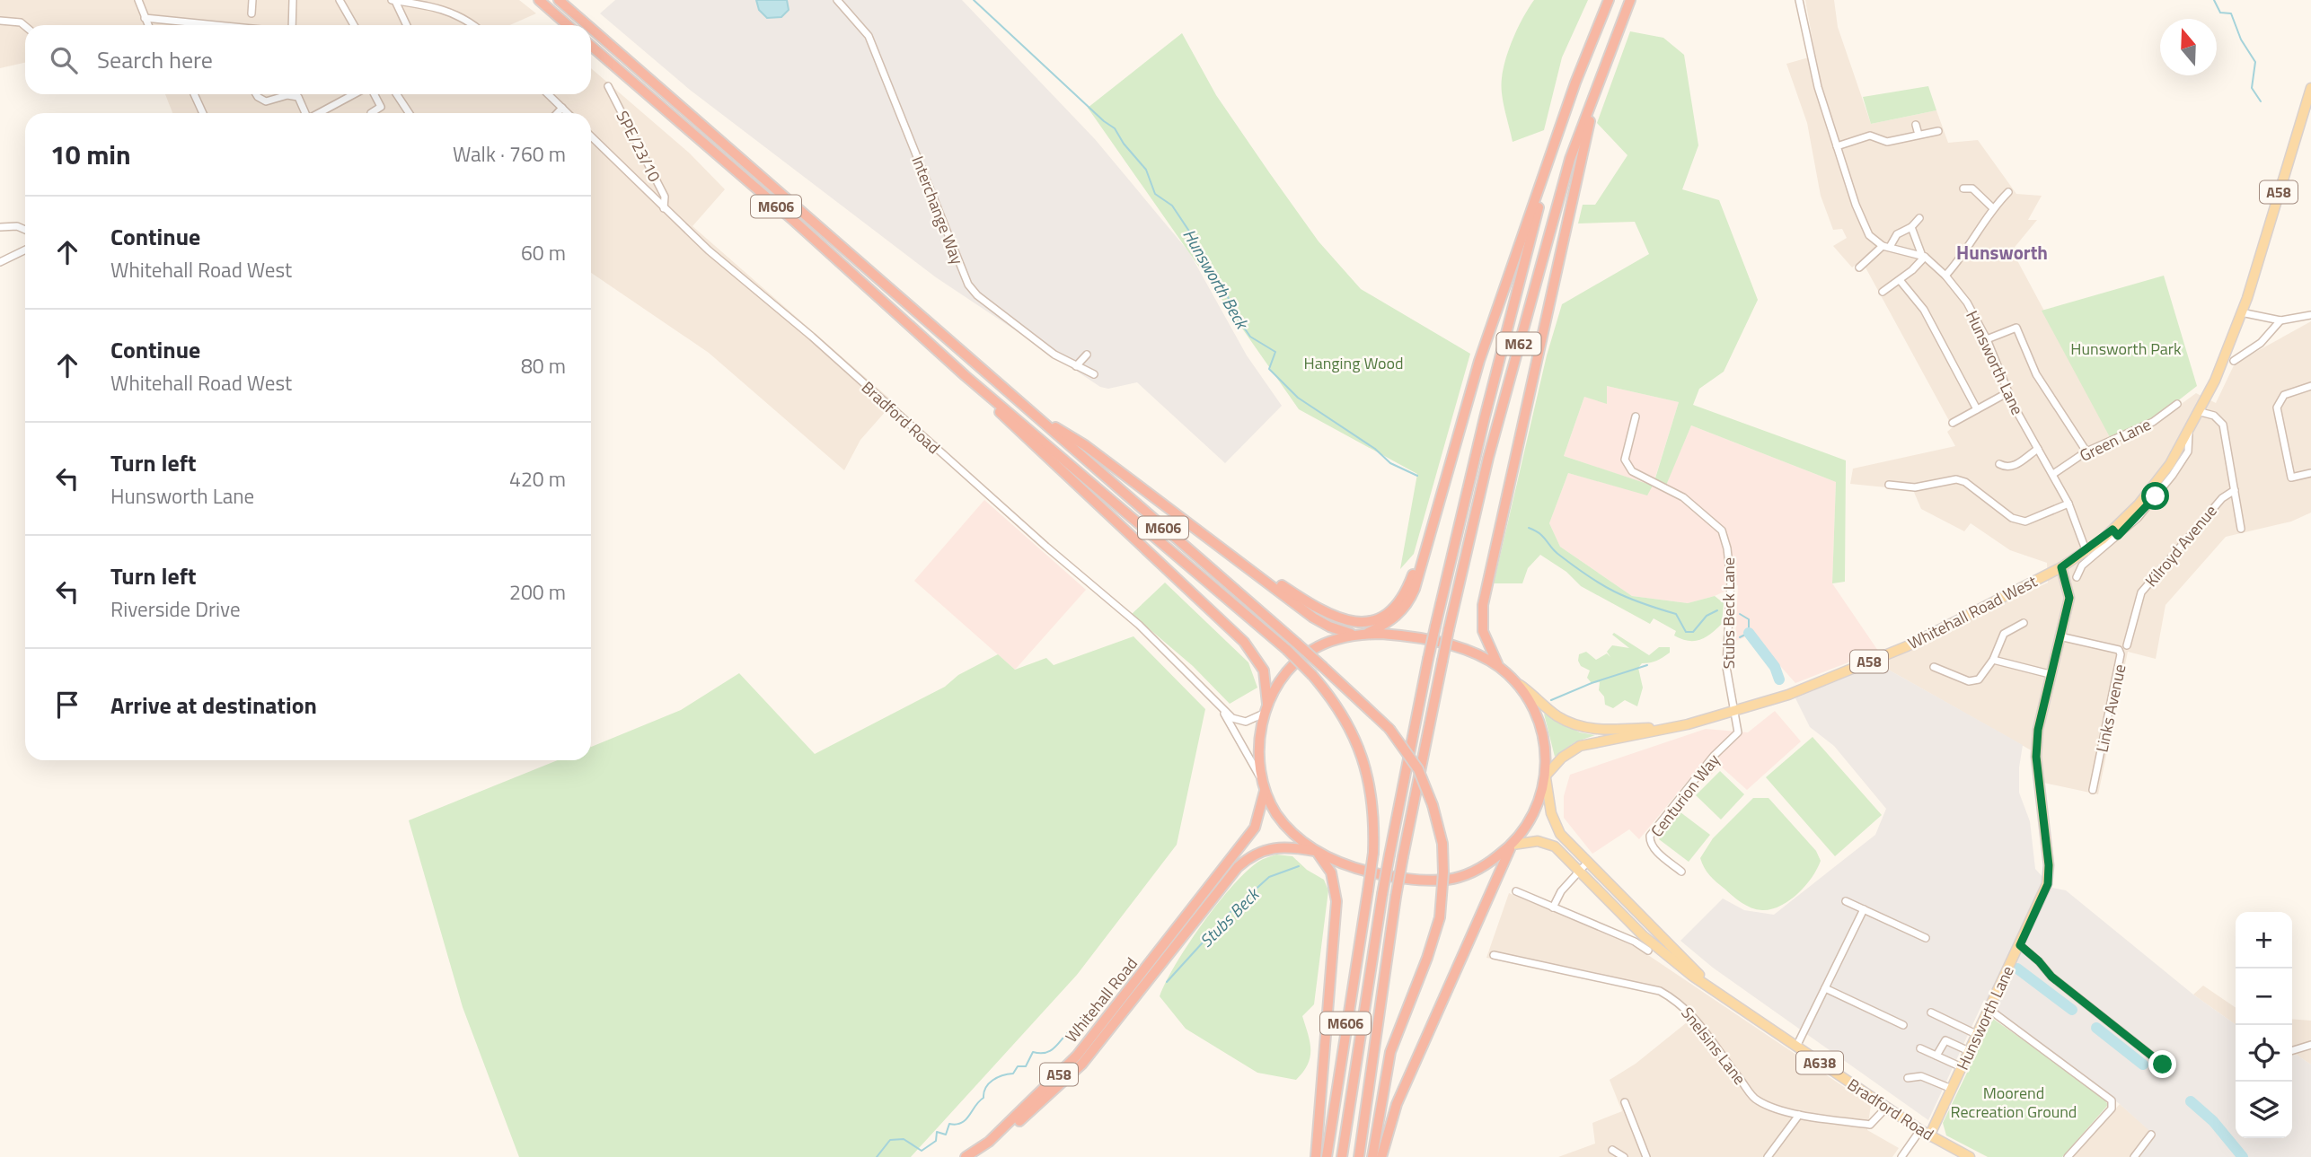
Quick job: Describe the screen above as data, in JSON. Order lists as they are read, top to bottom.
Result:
{
  "streets": {
    "highway": [
      "A58",
      "M606",
      "M62",
      "Whitehall Road"
    ],
    "main road": [
      "Hunsworth Lane",
      "Bradford Road",
      "Whitehall Road West",
      "A638"
    ],
    "street": [
      "SPE/23/10",
      "Interchange Way",
      "Green Lane",
      "Kilroyd Avenue",
      "Stubs Beck Lane",
      "Links Avenue",
      "Centurion Way",
      "Snelsins Lane"
    ]
  },
  "crossings": [
    ["SPE/23/10", "Bradford Road"],
    ["A58", "Whitehall Road"],
    ["M606", "Bradford Road"],
    ["Hunsworth Lane", "Bradford Road"],
    ["Hunsworth Lane", "Green Lane"],
    ["Hunsworth Lane", "Whitehall Road West"],
    ["Hunsworth Lane", "Links Avenue"],
    ["Bradford Road", "Whitehall Road West"],
    ["Bradford Road", "Whitehall Road"],
    ["Bradford Road", "Snelsins Lane"],
    ["Whitehall Road West", "Stubs Beck Lane"],
    ["Whitehall Road West", "Centurion Way"],
    ["Stubs Beck Lane", "Centurion Way"]
  ],
  "districts": ["Hunsworth"],
  "water": ["Hunsworth Beck", "Stubs Beck"],
  "parks": ["Hunsworth Park", "Hanging Wood", "Moorend Recreation Ground"],
  "north": "top",
  "page": {
    "search": "Search here",
    "heading": ["10 min", "Walk · 760 m"],
    "list": [
      ["Continue", "Whitehall Road West", "60 m"],
      ["Continue", "Whitehall Road West", "80 m"],
      ["Turn left", "Hunsworth Lane", "420 m"],
      ["Turn left", "Riverside Drive", "200 m"],
      "Arrive at destination"
    ],
    "map_buttons": ["+", "−"]
  }
}
